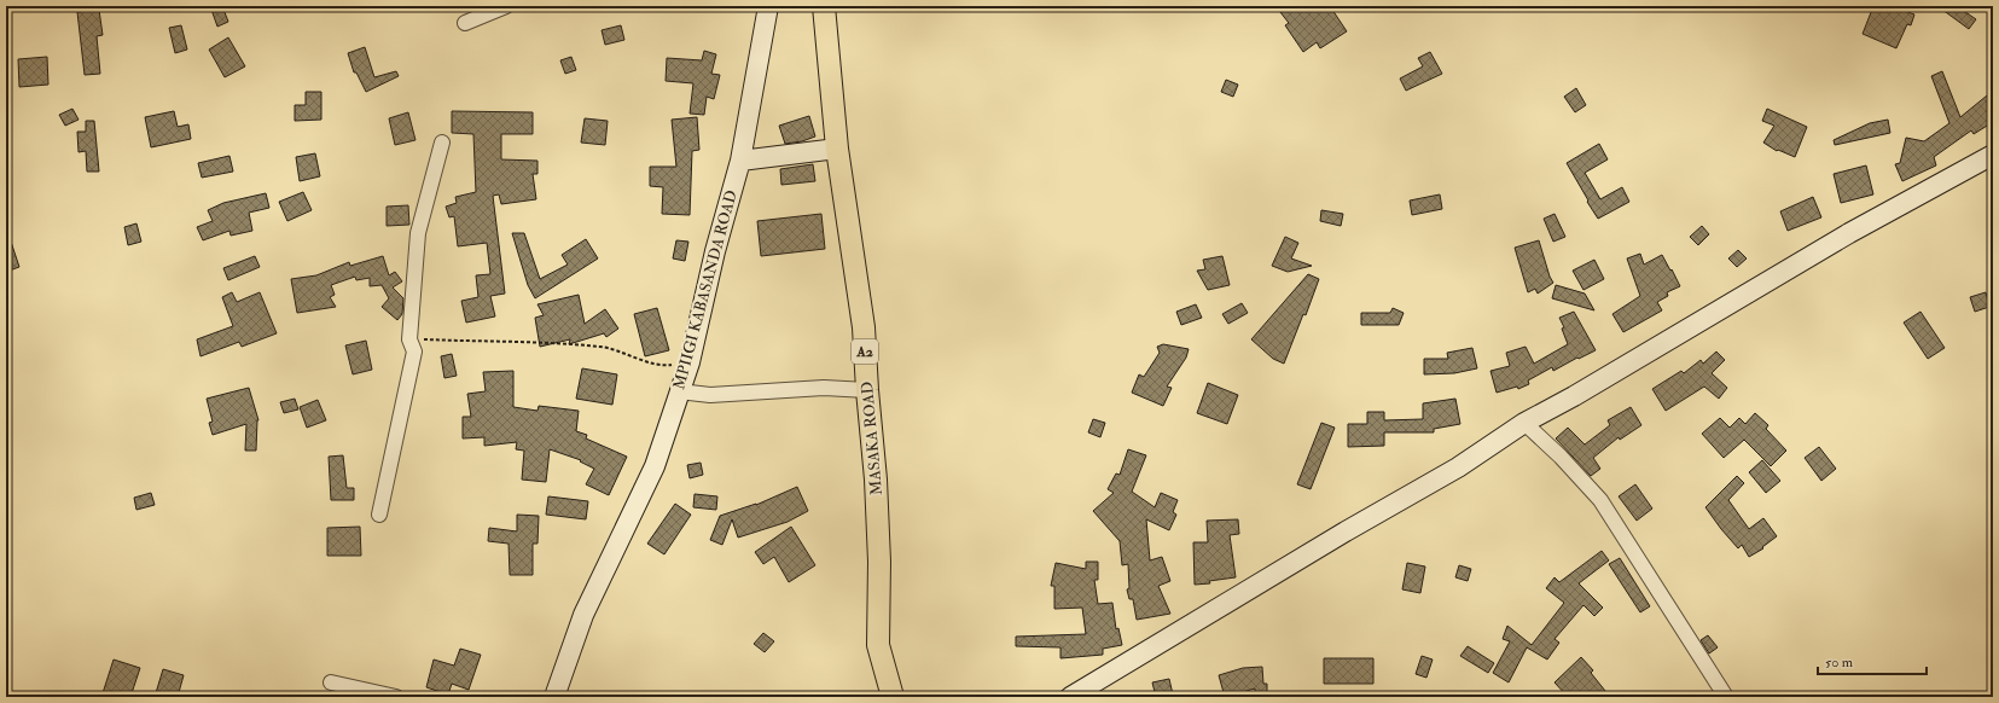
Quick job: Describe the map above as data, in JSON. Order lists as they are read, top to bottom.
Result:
{
  "streets": {
    "main road": ["MPIIGI KABASANDA ROAD", "A2", "MASAKA ROAD"]
  },
  "scale_bar": "50 m"
}
